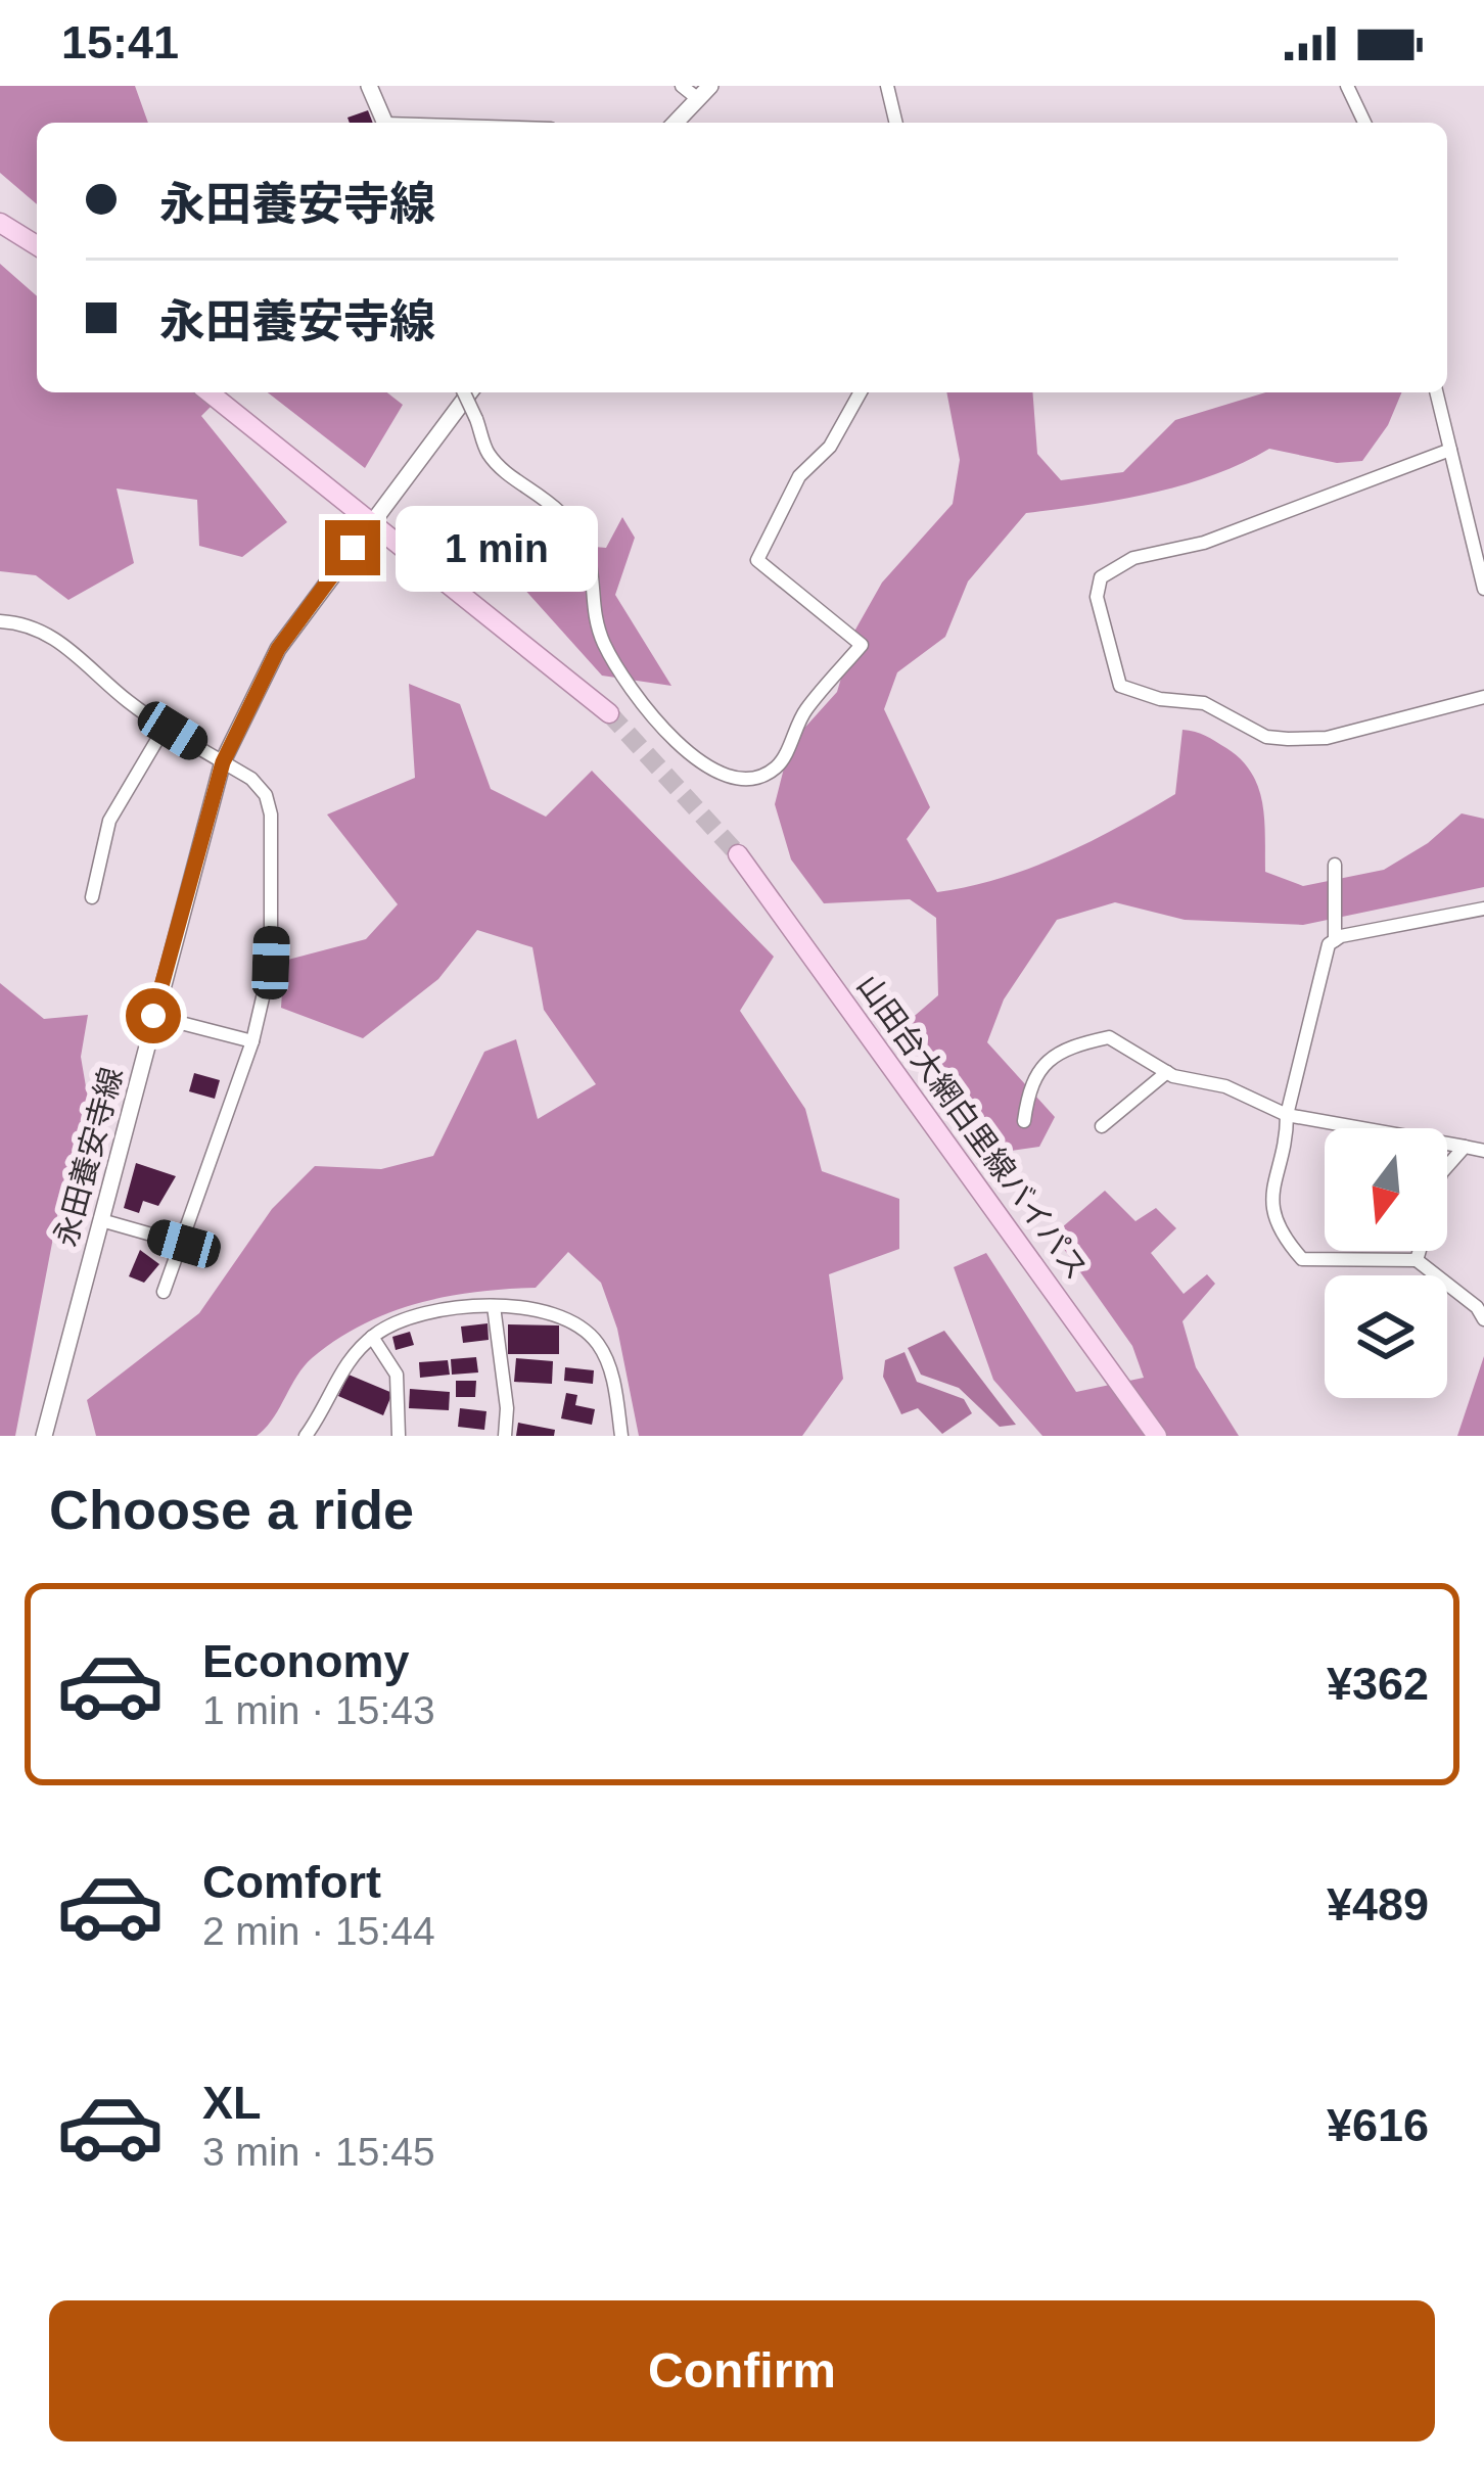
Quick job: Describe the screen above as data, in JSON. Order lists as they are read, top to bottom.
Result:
{
  "streets": {
    "main road": ["山田台大網白里線バイパス"],
    "street": ["永田養安寺線"]
  },
  "north": "bottom",
  "page": {
    "status": "15:41",
    "banner": ["永田養安寺線", "永田養安寺線"],
    "bubble": "1 min",
    "heading": "Choose a ride",
    "list": [
      {
        "name": "Economy",
        "note": "1 min · 15:43",
        "value": "¥362"
      },
      {
        "name": "Comfort",
        "note": "2 min · 15:44",
        "value": "¥489"
      },
      {
        "name": "XL",
        "note": "3 min · 15:45",
        "value": "¥616"
      }
    ],
    "buttons": "Confirm"
  }
}
